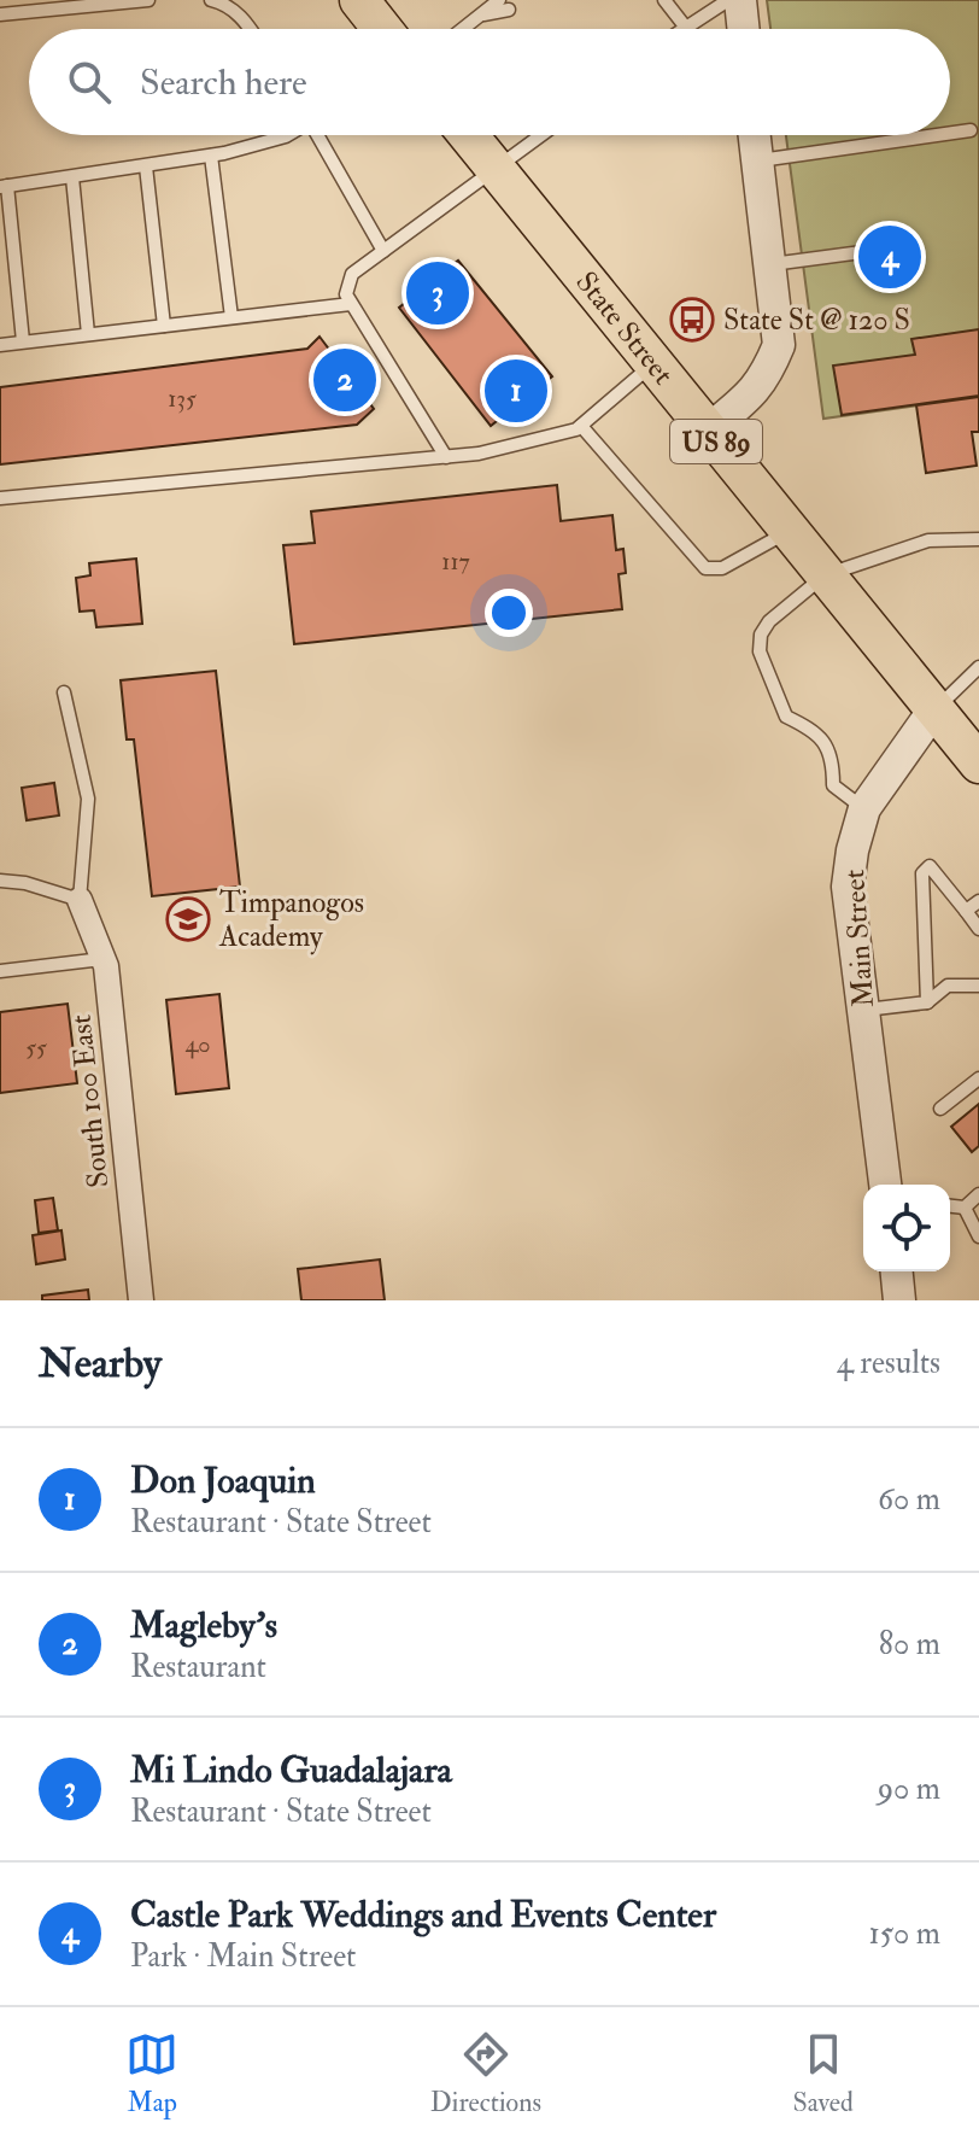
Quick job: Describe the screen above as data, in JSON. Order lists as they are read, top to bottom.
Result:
{
  "streets": {
    "main road": ["State Street", "US 89"],
    "street": ["Main Street", "South 100 East"]
  },
  "crossings": [
    ["State Street", "Main Street"]
  ],
  "places": {
    "bus stop": ["State St @ 120 S"],
    "school or university": ["Timpanogos Academy"]
  },
  "house_numbers": [
    "135",
    "117",
    "40",
    "55"
  ],
  "page": {
    "search": "Search here",
    "pins": [
      "4",
      "3",
      "2",
      "1"
    ],
    "heading": ["Nearby", "4 results"],
    "list": [
      {
        "mark": "1",
        "name": "Don Joaquin",
        "note": "Restaurant · State Street",
        "value": "60 m"
      },
      {
        "mark": "2",
        "name": "Magleby's",
        "note": "Restaurant",
        "value": "80 m"
      },
      {
        "mark": "3",
        "name": "Mi Lindo Guadalajara",
        "note": "Restaurant · State Street",
        "value": "90 m"
      },
      {
        "mark": "4",
        "name": "Castle Park Weddings and Events Center",
        "note": "Park · Main Street",
        "value": "150 m"
      }
    ],
    "nav": ["Map", "Directions", "Saved"]
  }
}
